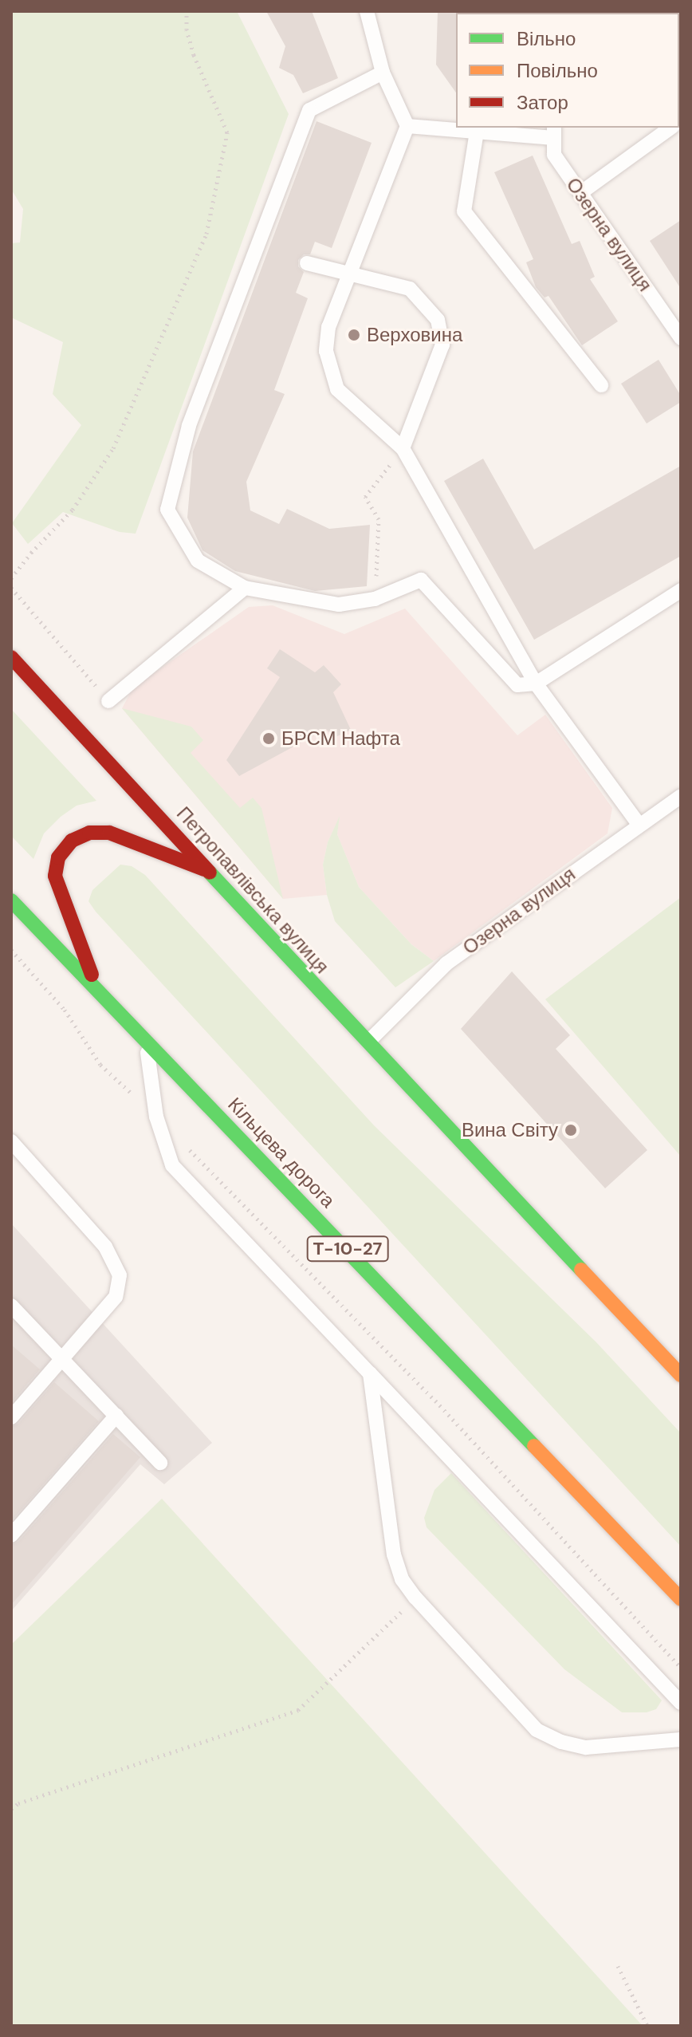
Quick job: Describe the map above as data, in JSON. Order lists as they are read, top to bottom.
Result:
{
  "streets": {
    "highway": ["Петропавлівська вулиця", "Кільцева дорога", "Т-10-27"],
    "lane": ["Озерна вулиця"]
  },
  "crossings": [
    ["Озерна вулиця", "Петропавлівська вулиця"]
  ],
  "places": ["Верховина", "БРСМ Нафта", "Вина Світу"],
  "legend": ["Вільно", "Повільно", "Затор"]
}
